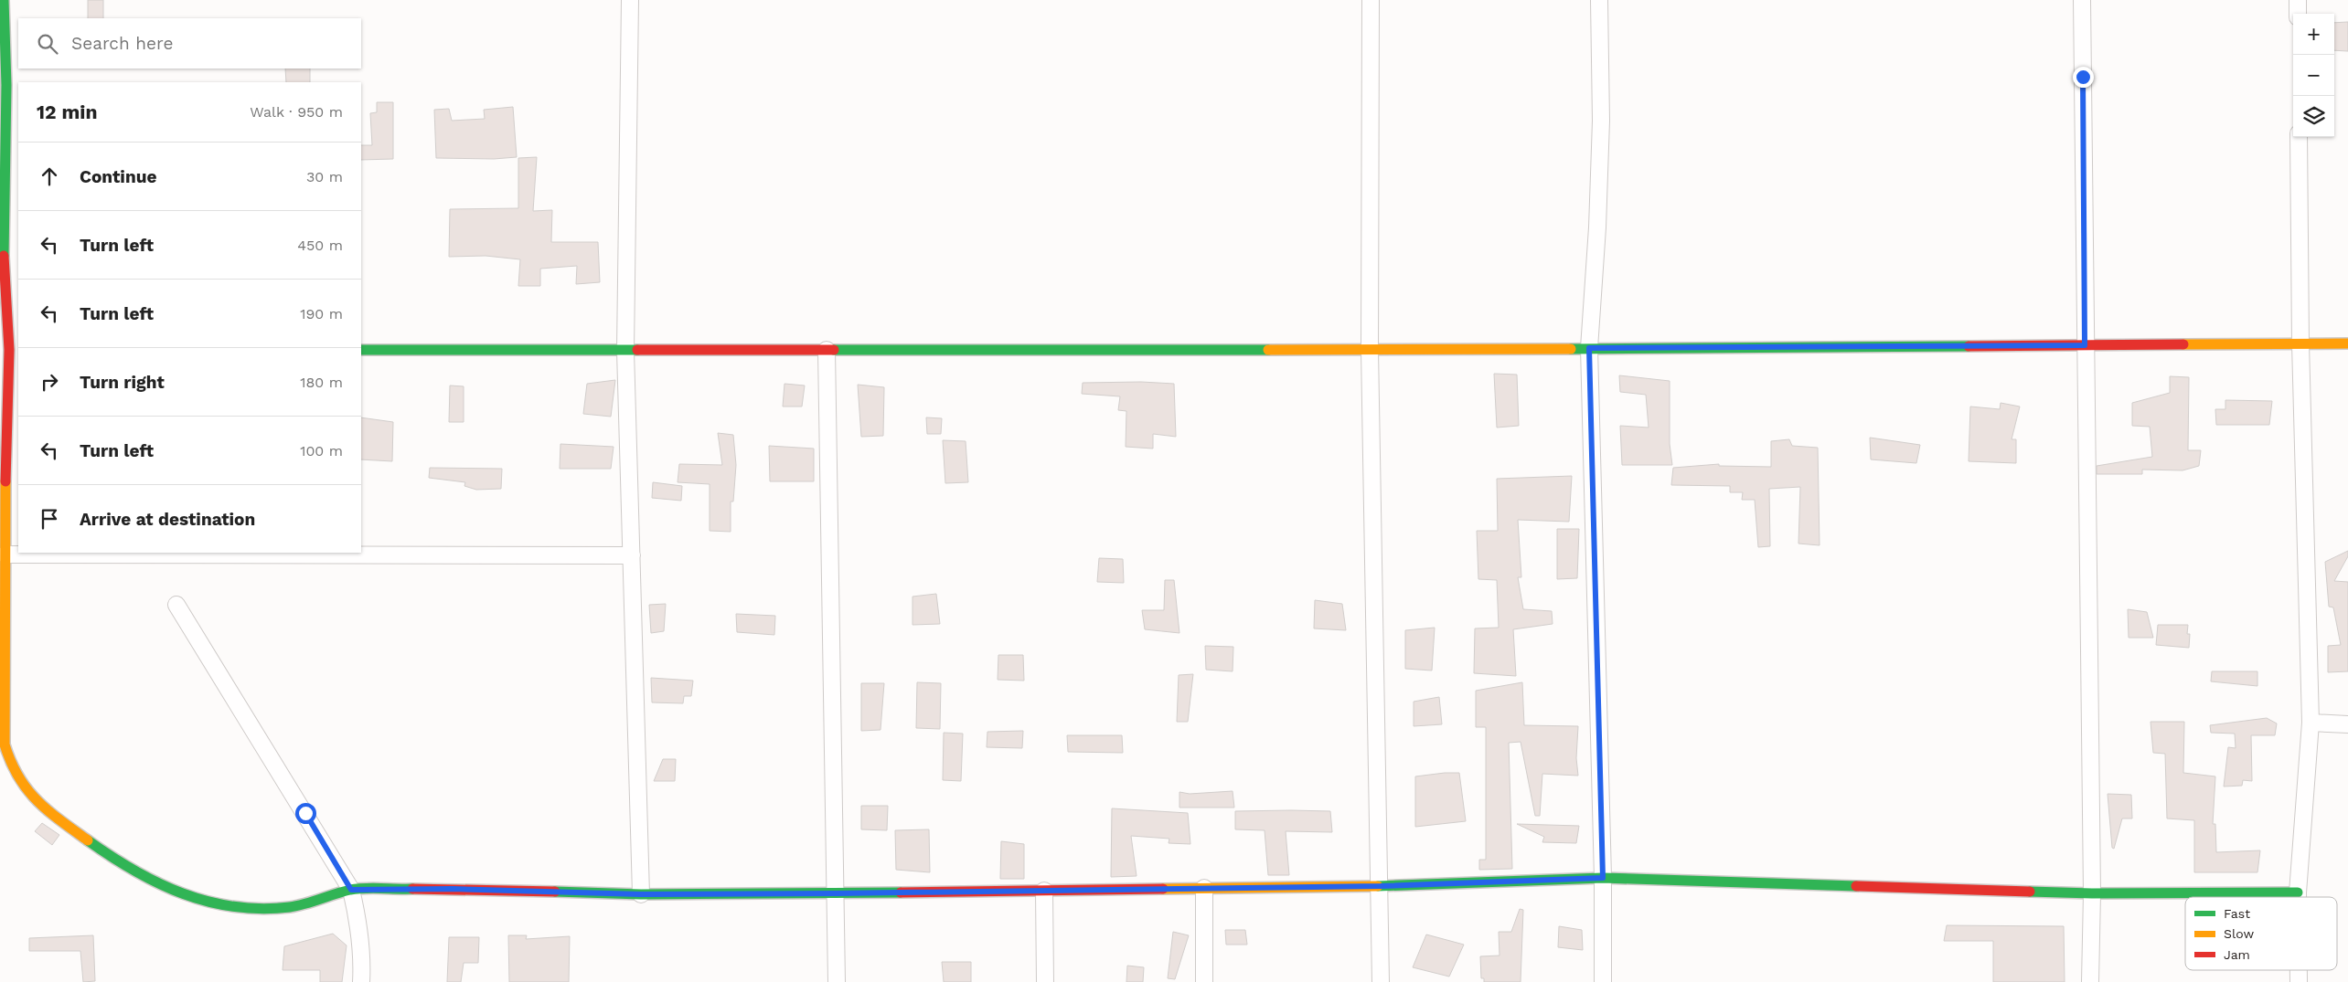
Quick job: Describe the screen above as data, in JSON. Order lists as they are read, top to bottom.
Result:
{
  "legend": ["Fast", "Slow", "Jam"],
  "page": {
    "map_buttons": ["+", "−"],
    "search": "Search here",
    "heading": ["12 min", "Walk · 950 m"],
    "list": [
      ["Continue", "30 m"],
      ["Turn left", "450 m"],
      ["Turn left", "190 m"],
      ["Turn right", "180 m"],
      ["Turn left", "100 m"],
      "Arrive at destination"
    ]
  }
}
